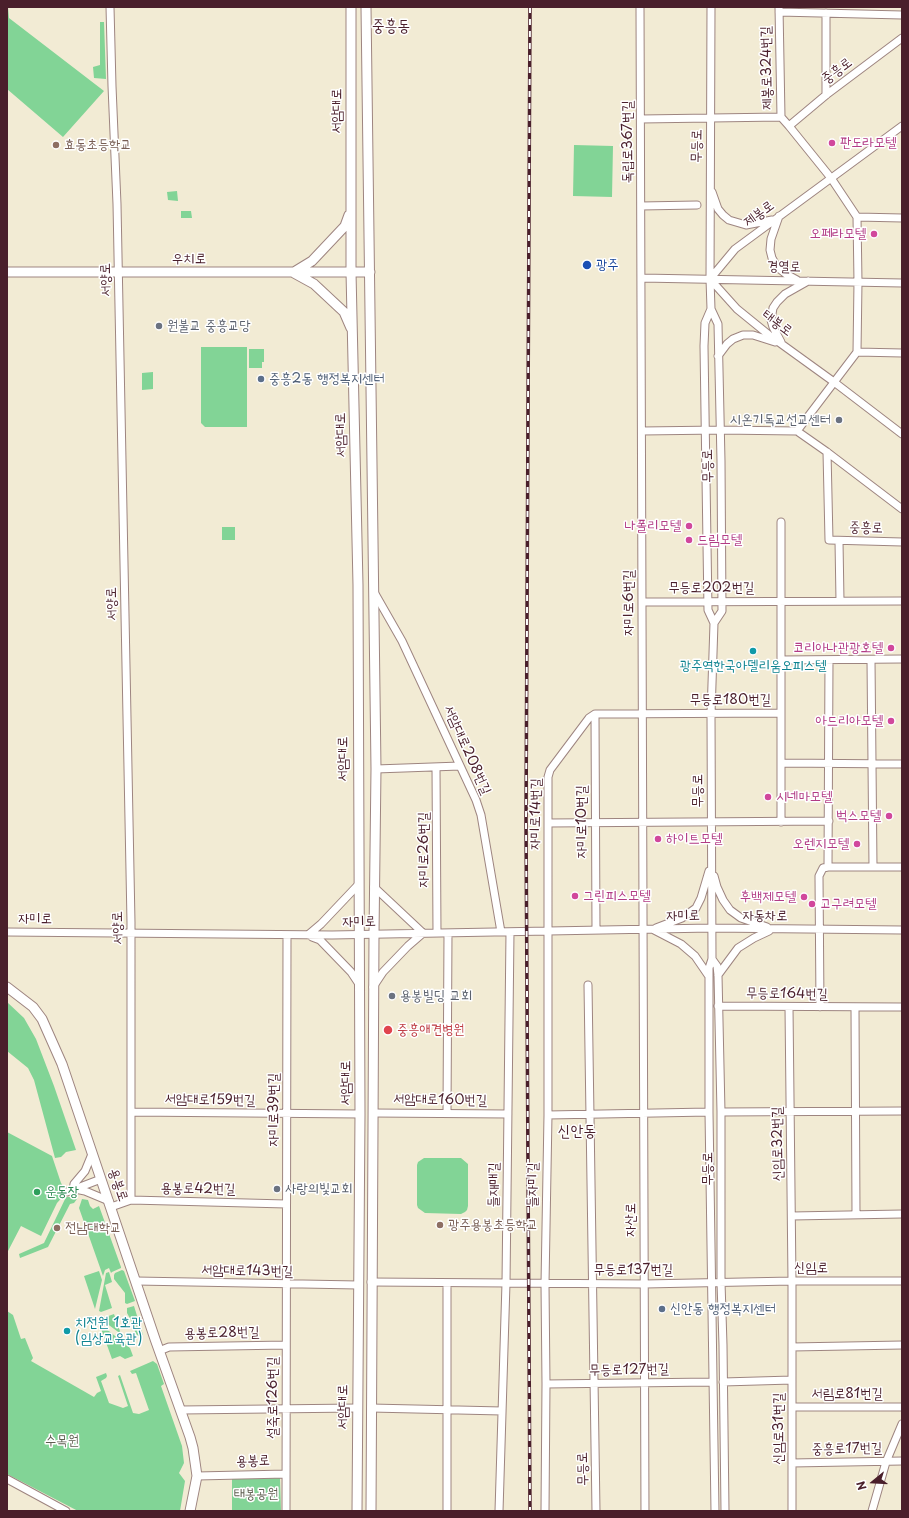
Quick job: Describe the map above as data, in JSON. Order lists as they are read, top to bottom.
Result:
{
  "streets": {
    "main road": ["서암대로", "우치로", "용봉로"],
    "street": [
      "제봉로324번길",
      "중흥로",
      "독립로367번길",
      "무등로",
      "제봉로",
      "경열로",
      "서양로",
      "태봉로",
      "무등로202번길",
      "자미로6번길",
      "무등로180번길",
      "서암대로208번길",
      "자미로14번길",
      "자미로10번길",
      "자미로26번길",
      "자미로",
      "자동차로",
      "무등로164번길",
      "서암대로159번길",
      "서암대로160번길",
      "자미로39번길",
      "신임로32번길",
      "들재매길",
      "들자미길",
      "용봉로42번길",
      "자산로",
      "신임로",
      "무등로137번길",
      "서암대로143번길",
      "용봉로28번길",
      "무등로127번길",
      "서림로81번길",
      "설죽로126번길",
      "신임로31번길",
      "중흥로17번길"
    ]
  },
  "crossings": [
    ["제봉로324번길", "중흥로"],
    ["제봉로324번길", "무등로"],
    ["제봉로324번길", "제봉로"],
    ["중흥로", "무등로"],
    ["중흥로", "제봉로"],
    ["서암대로", "우치로"],
    ["서암대로", "서암대로208번길"],
    ["서암대로", "자미로"],
    ["서암대로", "서암대로159번길"],
    ["서암대로", "서암대로160번길"],
    ["서암대로", "무등로137번길"],
    ["서암대로", "서암대로143번길"],
    ["독립로367번길", "경열로"],
    ["독립로367번길", "자미로6번길"],
    ["무등로", "제봉로"],
    ["무등로", "경열로"],
    ["무등로", "태봉로"],
    ["무등로", "무등로202번길"],
    ["무등로", "무등로180번길"],
    ["무등로", "자미로"],
    ["무등로", "자동차로"],
    ["무등로", "무등로164번길"],
    ["무등로", "신임로"],
    ["무등로", "무등로137번길"],
    ["무등로", "무등로127번길"],
    ["제봉로", "경열로"],
    ["제봉로", "태봉로"],
    ["우치로", "서양로"],
    ["경열로", "태봉로"],
    ["경열로", "자미로6번길"],
    ["서양로", "자미로"],
    ["서양로", "서암대로159번길"],
    ["서양로", "용봉로42번길"],
    ["무등로202번길", "자미로6번길"],
    ["자미로6번길", "무등로180번길"],
    ["자미로6번길", "자미로"],
    ["자미로6번길", "자산로"],
    ["서암대로208번길", "자미로"],
    ["자미로14번길", "자미로10번길"],
    ["자미로14번길", "자미로"],
    ["자미로14번길", "들자미길"],
    ["자미로10번길", "자미로"],
    ["자미로26번길", "자미로"],
    ["자미로", "자동차로"],
    ["자미로", "자미로39번길"],
    ["자미로", "들재매길"],
    ["자미로", "들자미길"],
    ["자미로", "자산로"],
    ["무등로164번길", "신임로32번길"],
    ["서암대로159번길", "자미로39번길"],
    ["서암대로160번길", "들재매길"],
    ["자미로39번길", "용봉로42번길"],
    ["자미로39번길", "서암대로143번길"],
    ["자미로39번길", "설죽로126번길"],
    ["신임로32번길", "신임로"],
    ["신임로32번길", "신임로31번길"],
    ["용봉로", "용봉로42번길"],
    ["용봉로", "서암대로143번길"],
    ["용봉로", "용봉로28번길"],
    ["용봉로", "설죽로126번길"],
    ["들재매길", "무등로137번길"],
    ["들자미길", "무등로137번길"],
    ["들자미길", "무등로127번길"],
    ["자산로", "무등로137번길"],
    ["자산로", "무등로127번길"],
    ["신임로", "무등로137번길"],
    ["신임로", "신임로31번길"],
    ["서암대로143번길", "설죽로126번길"],
    ["용봉로28번길", "설죽로126번길"],
    ["서림로81번길", "신임로31번길"],
    ["신임로31번길", "중흥로17번길"]
  ],
  "districts": ["중흥동", "신안동"],
  "parks": ["수목원", "태봉공원"],
  "places": [
    "판도라모텔",
    "효동초등학교",
    "오페라모텔",
    "광주",
    "원불교 중흥교당",
    "중흥2동 행정복지센터",
    "시온기독교선교센터",
    "나폴리모텔",
    "드림모텔",
    "코리아나관광호텔",
    "광주역한국아델리움오피스텔",
    "아드리아모텔",
    "시네마모텔",
    "벅스모텔",
    "하이트모텔",
    "오렌지모텔",
    "그린피스모텔",
    "후백제모텔",
    "고구려모텔",
    "용봉빌딩 교회",
    "중흥애견병원",
    "사랑의빛교회",
    "운동장",
    "광주용봉초등학교",
    "전남대학교",
    "신안동 행정복지센터",
    "치전원 1호관 (임상교육관)"
  ],
  "north": "left"
}
